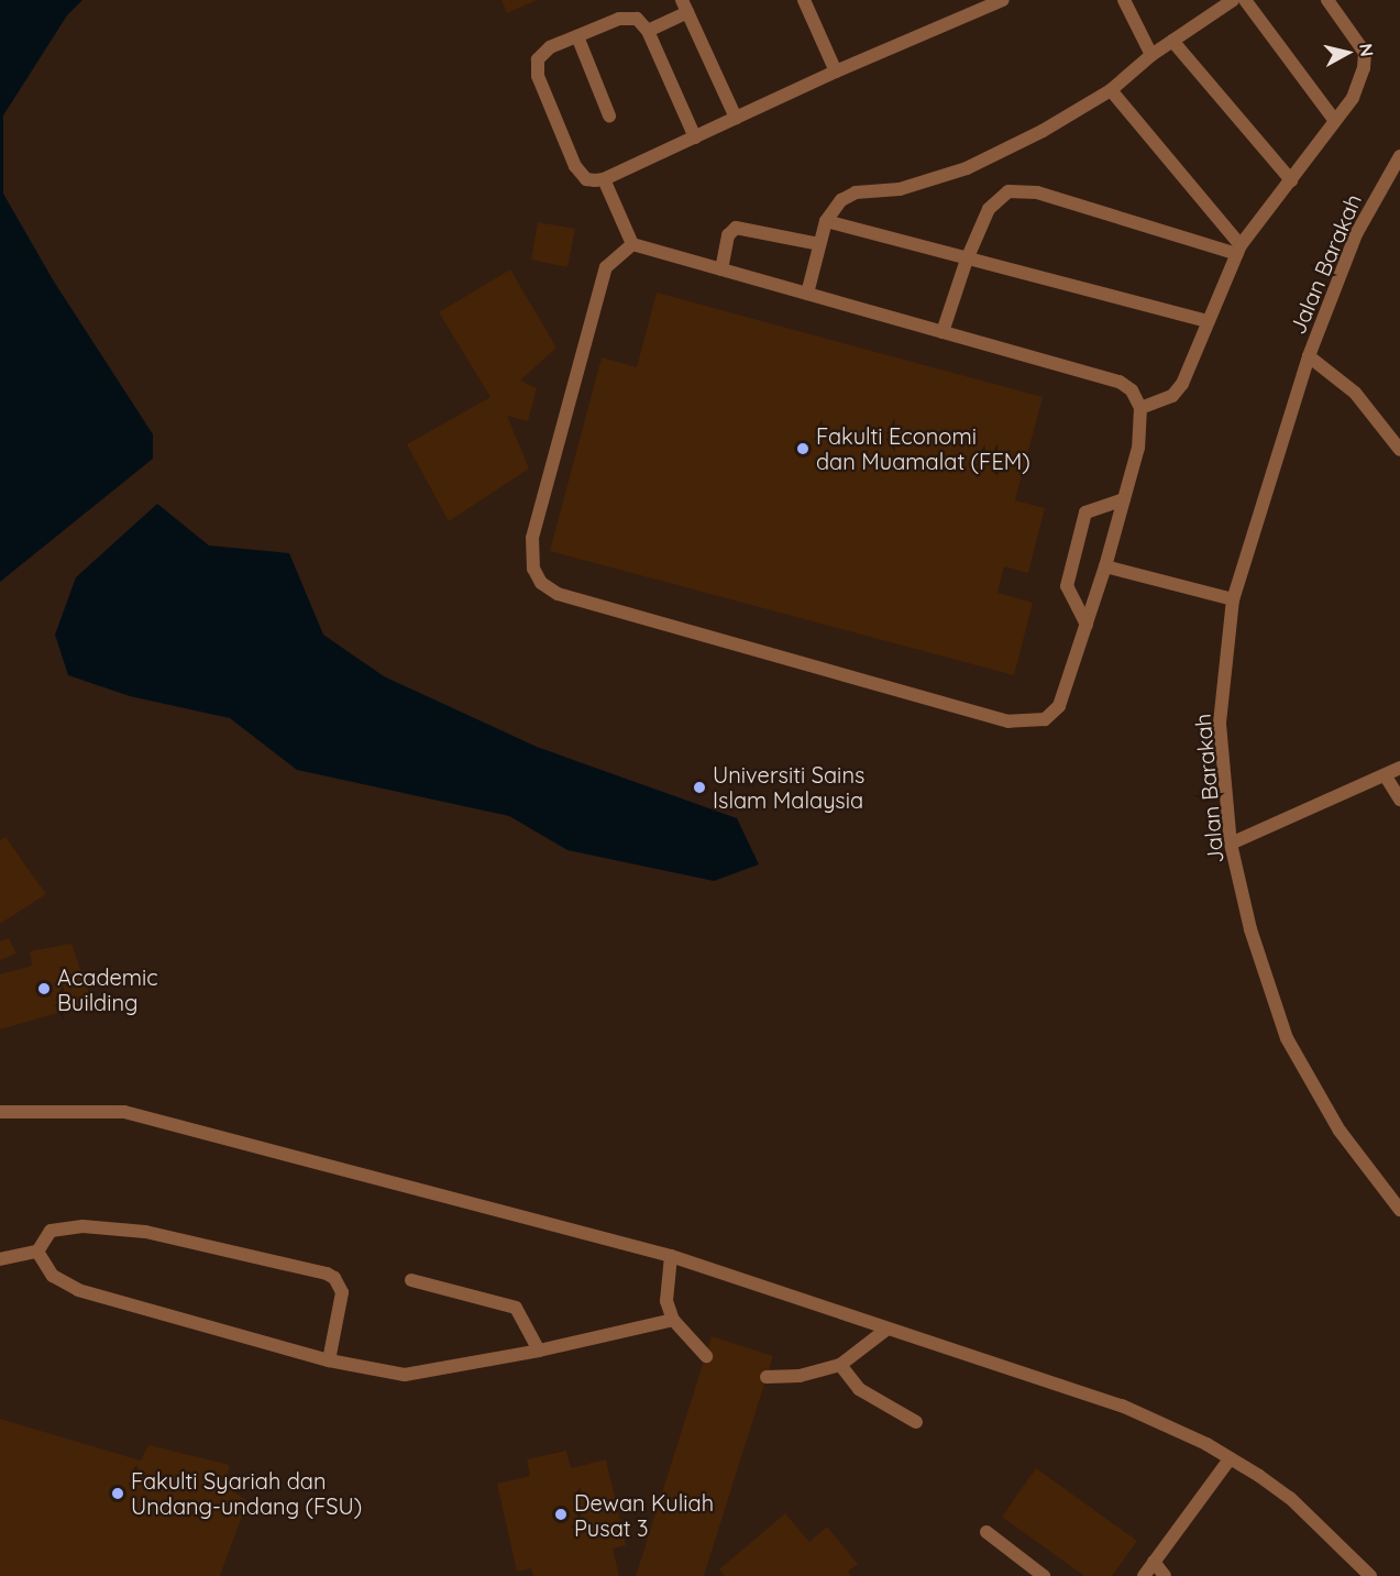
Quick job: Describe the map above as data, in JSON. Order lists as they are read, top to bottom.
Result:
{
  "streets": {
    "street": ["Jalan Barakah"]
  },
  "places": [
    "Fakulti Economi dan Muamalat (FEM)",
    "Universiti Sains Islam Malaysia",
    "Academic Building",
    "Fakulti Syariah dan Undang-undang (FSU)",
    "Dewan Kuliah Pusat 3"
  ],
  "north": "right"
}
